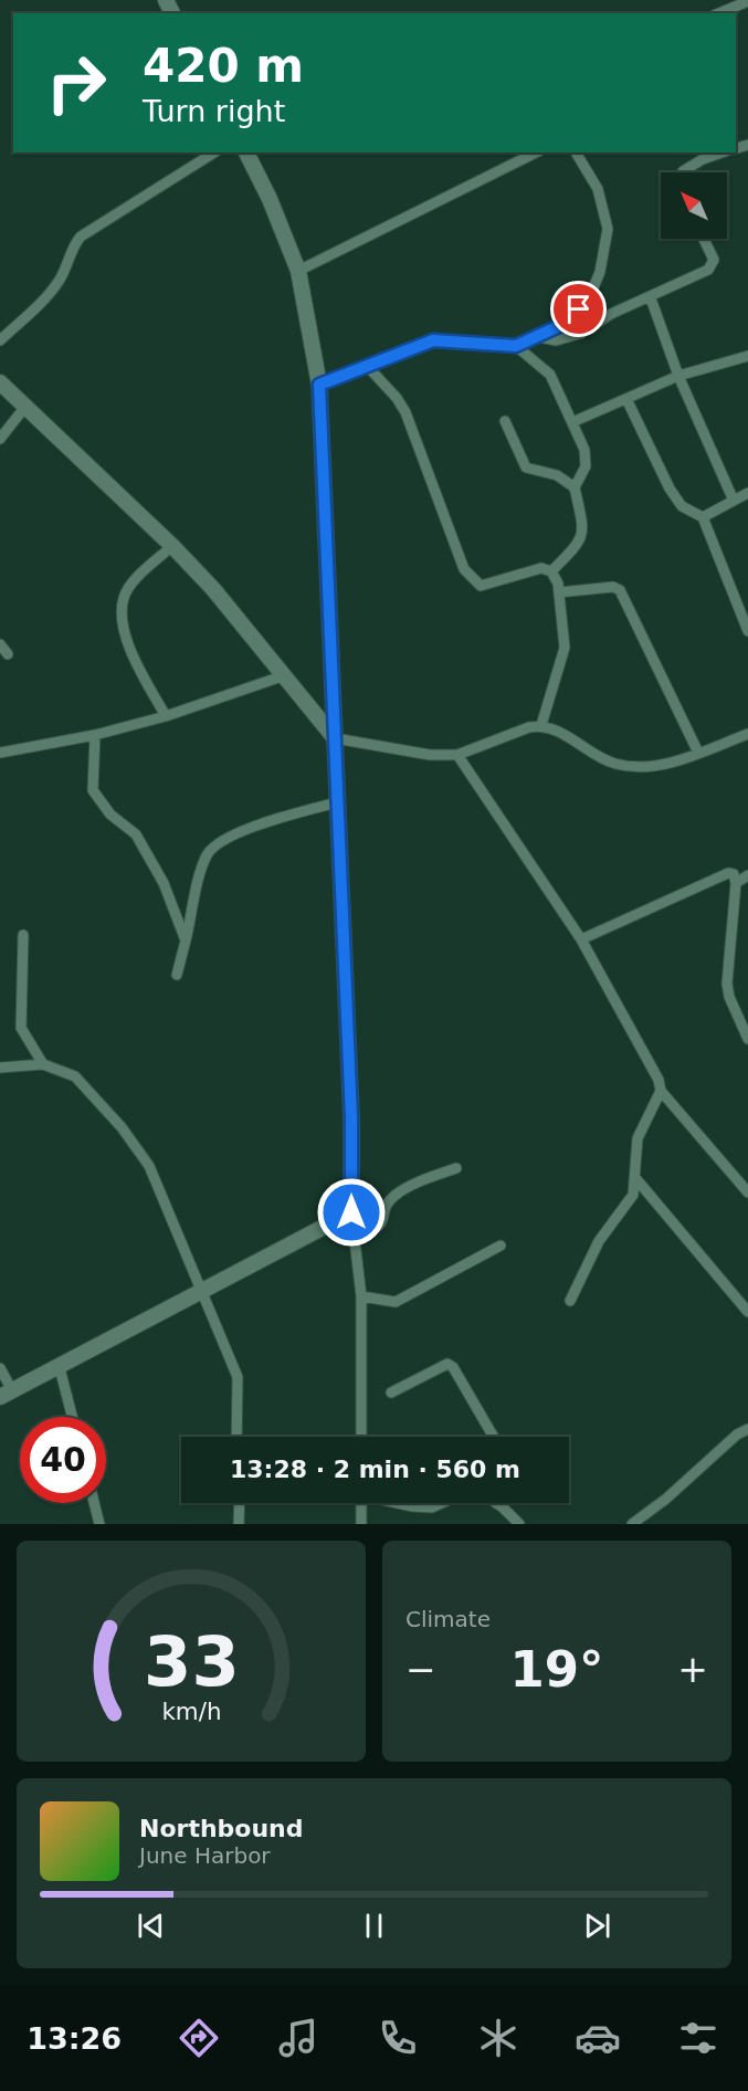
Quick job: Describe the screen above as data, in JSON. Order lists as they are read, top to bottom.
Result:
{
  "north": "top left",
  "page": {
    "turn": ["420 m", "Turn right"],
    "limit": "40",
    "trip": "13:28 · 2 min · 560 m",
    "tile": "Climate",
    "heat": ["−", "19°", "+"],
    "song": ["Northbound", "June Harbor"],
    "tabs": "13:26",
    "gauge": ["33", "km/h"]
  }
}
